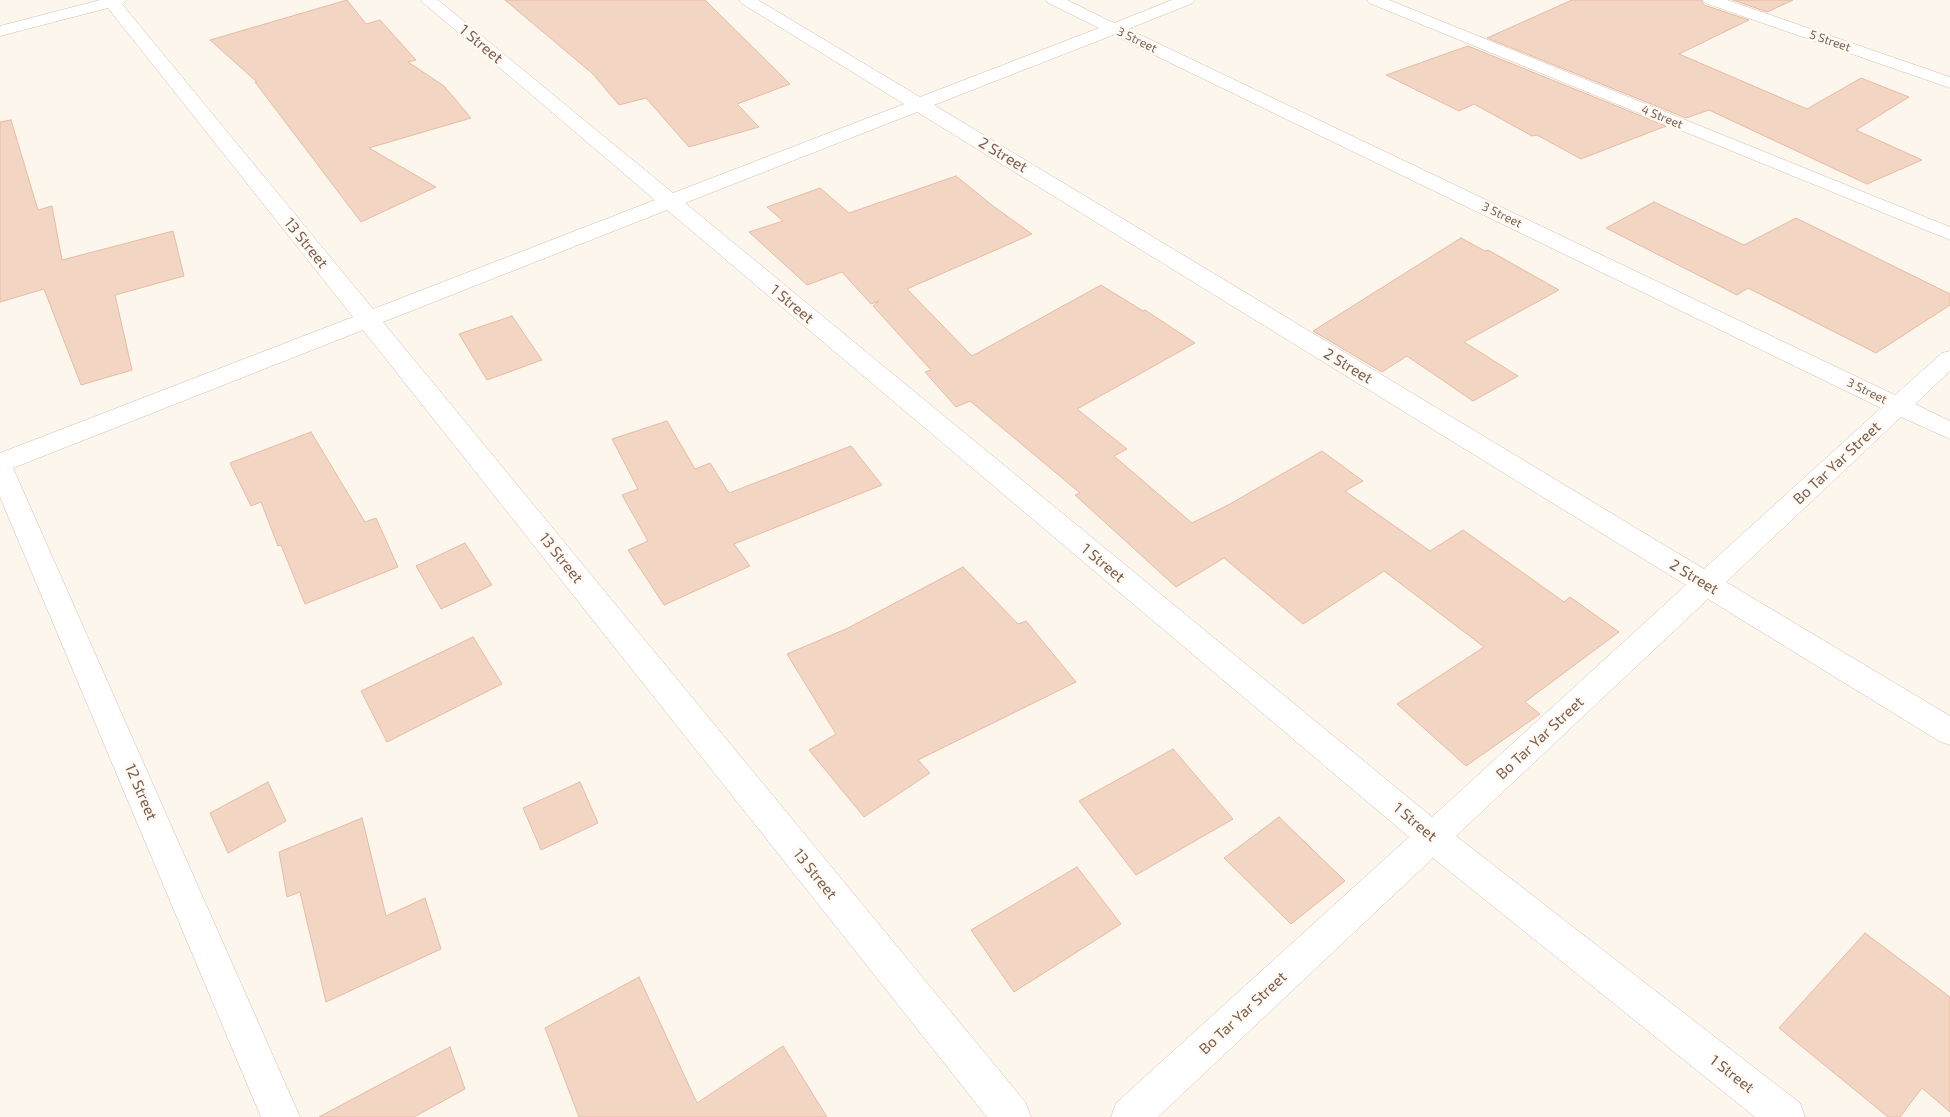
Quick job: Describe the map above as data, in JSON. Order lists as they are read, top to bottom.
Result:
{
  "streets": {
    "street": [
      "3 Street",
      "5 Street",
      "1 Street",
      "4 Street",
      "2 Street",
      "13 Street",
      "Bo Tar Yar Street",
      "12 Street"
    ]
  },
  "crossings": [
    ["3 Street", "Bo Tar Yar Street"],
    ["1 Street", "Bo Tar Yar Street"],
    ["2 Street", "Bo Tar Yar Street"]
  ]
}
